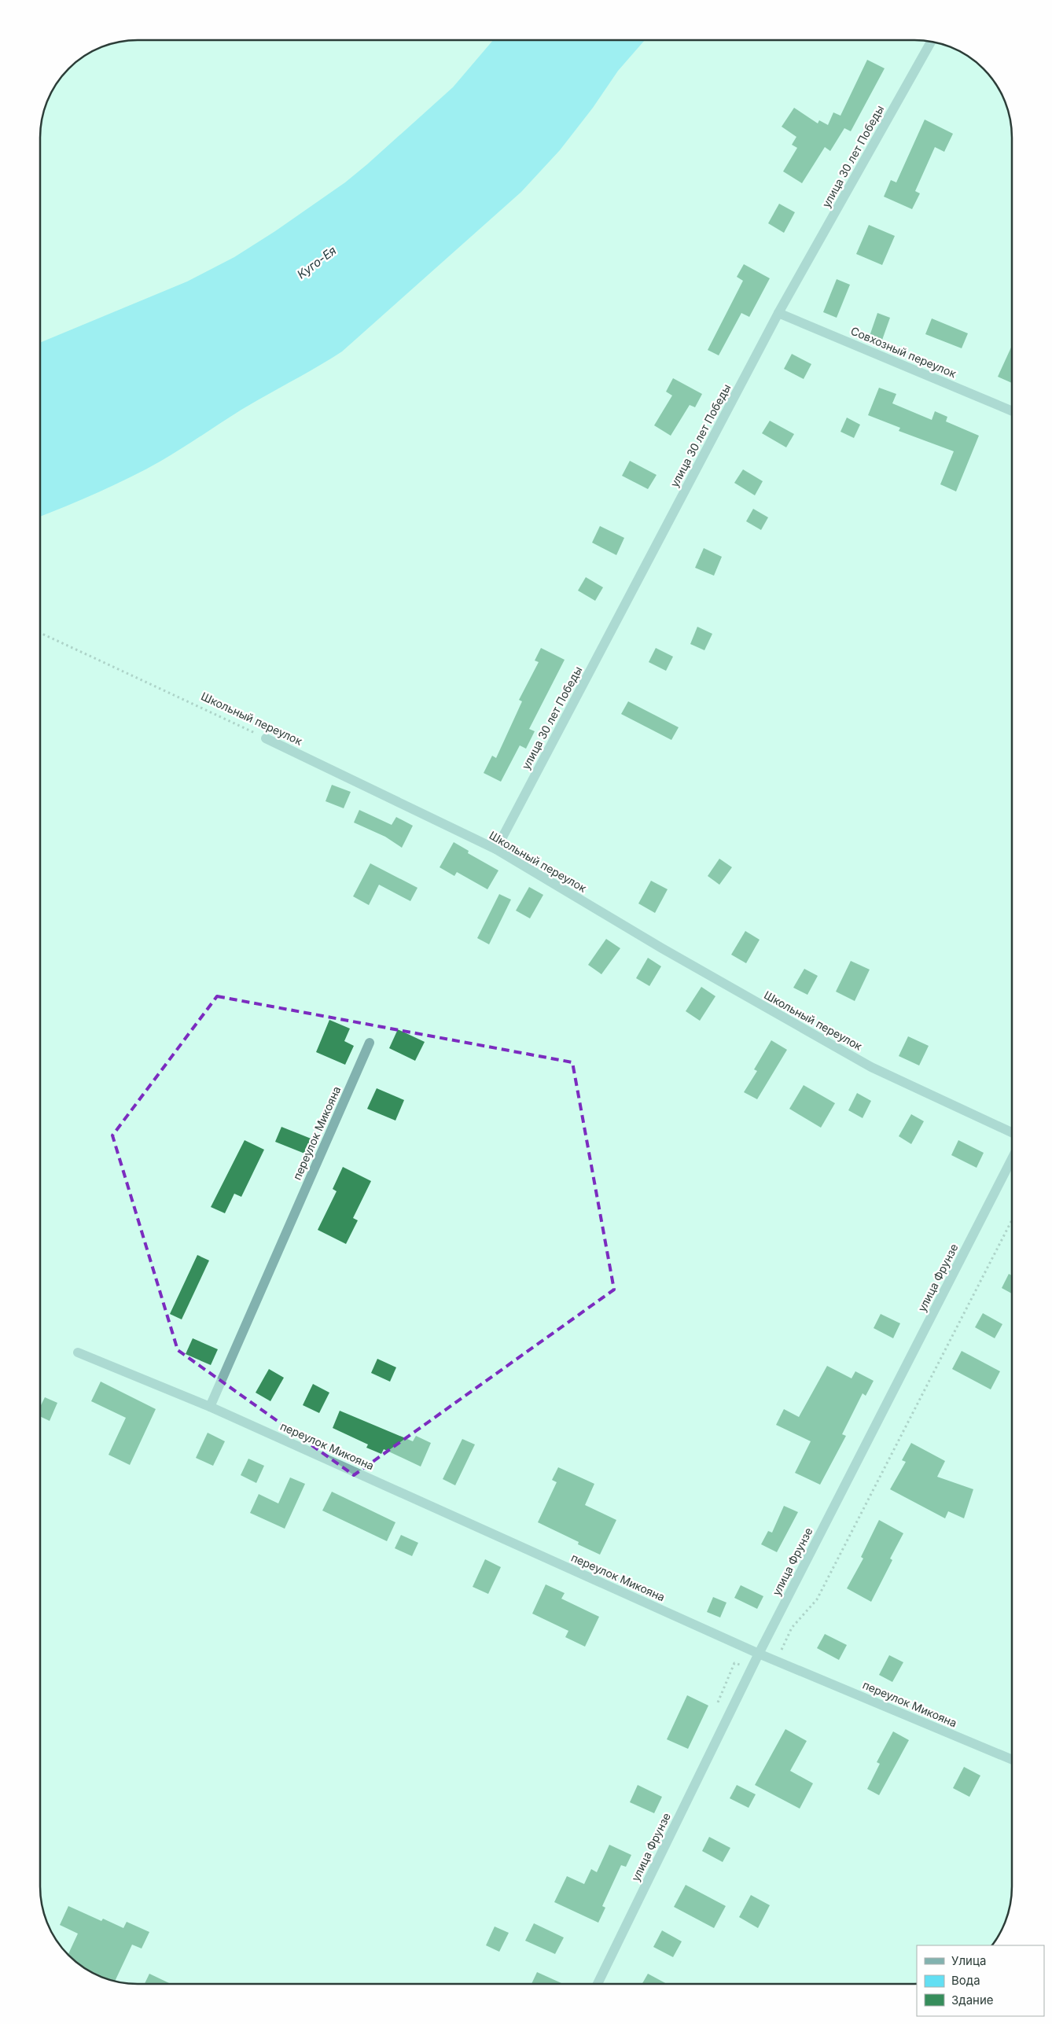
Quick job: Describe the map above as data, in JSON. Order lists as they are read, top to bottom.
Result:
{
  "streets": {
    "street": [
      "улица 30 лет Победы",
      "Совхозный переулок",
      "Школьный переулок",
      "переулок Микояна",
      "улица Фрунзе"
    ]
  },
  "crossings": [
    ["улица 30 лет Победы", "Совхозный переулок"],
    ["улица 30 лет Победы", "Школьный переулок"],
    ["переулок Микояна", "улица Фрунзе"]
  ],
  "water": ["Куго-Ея"],
  "legend": ["Улица", "Вода", "Здание"]
}
